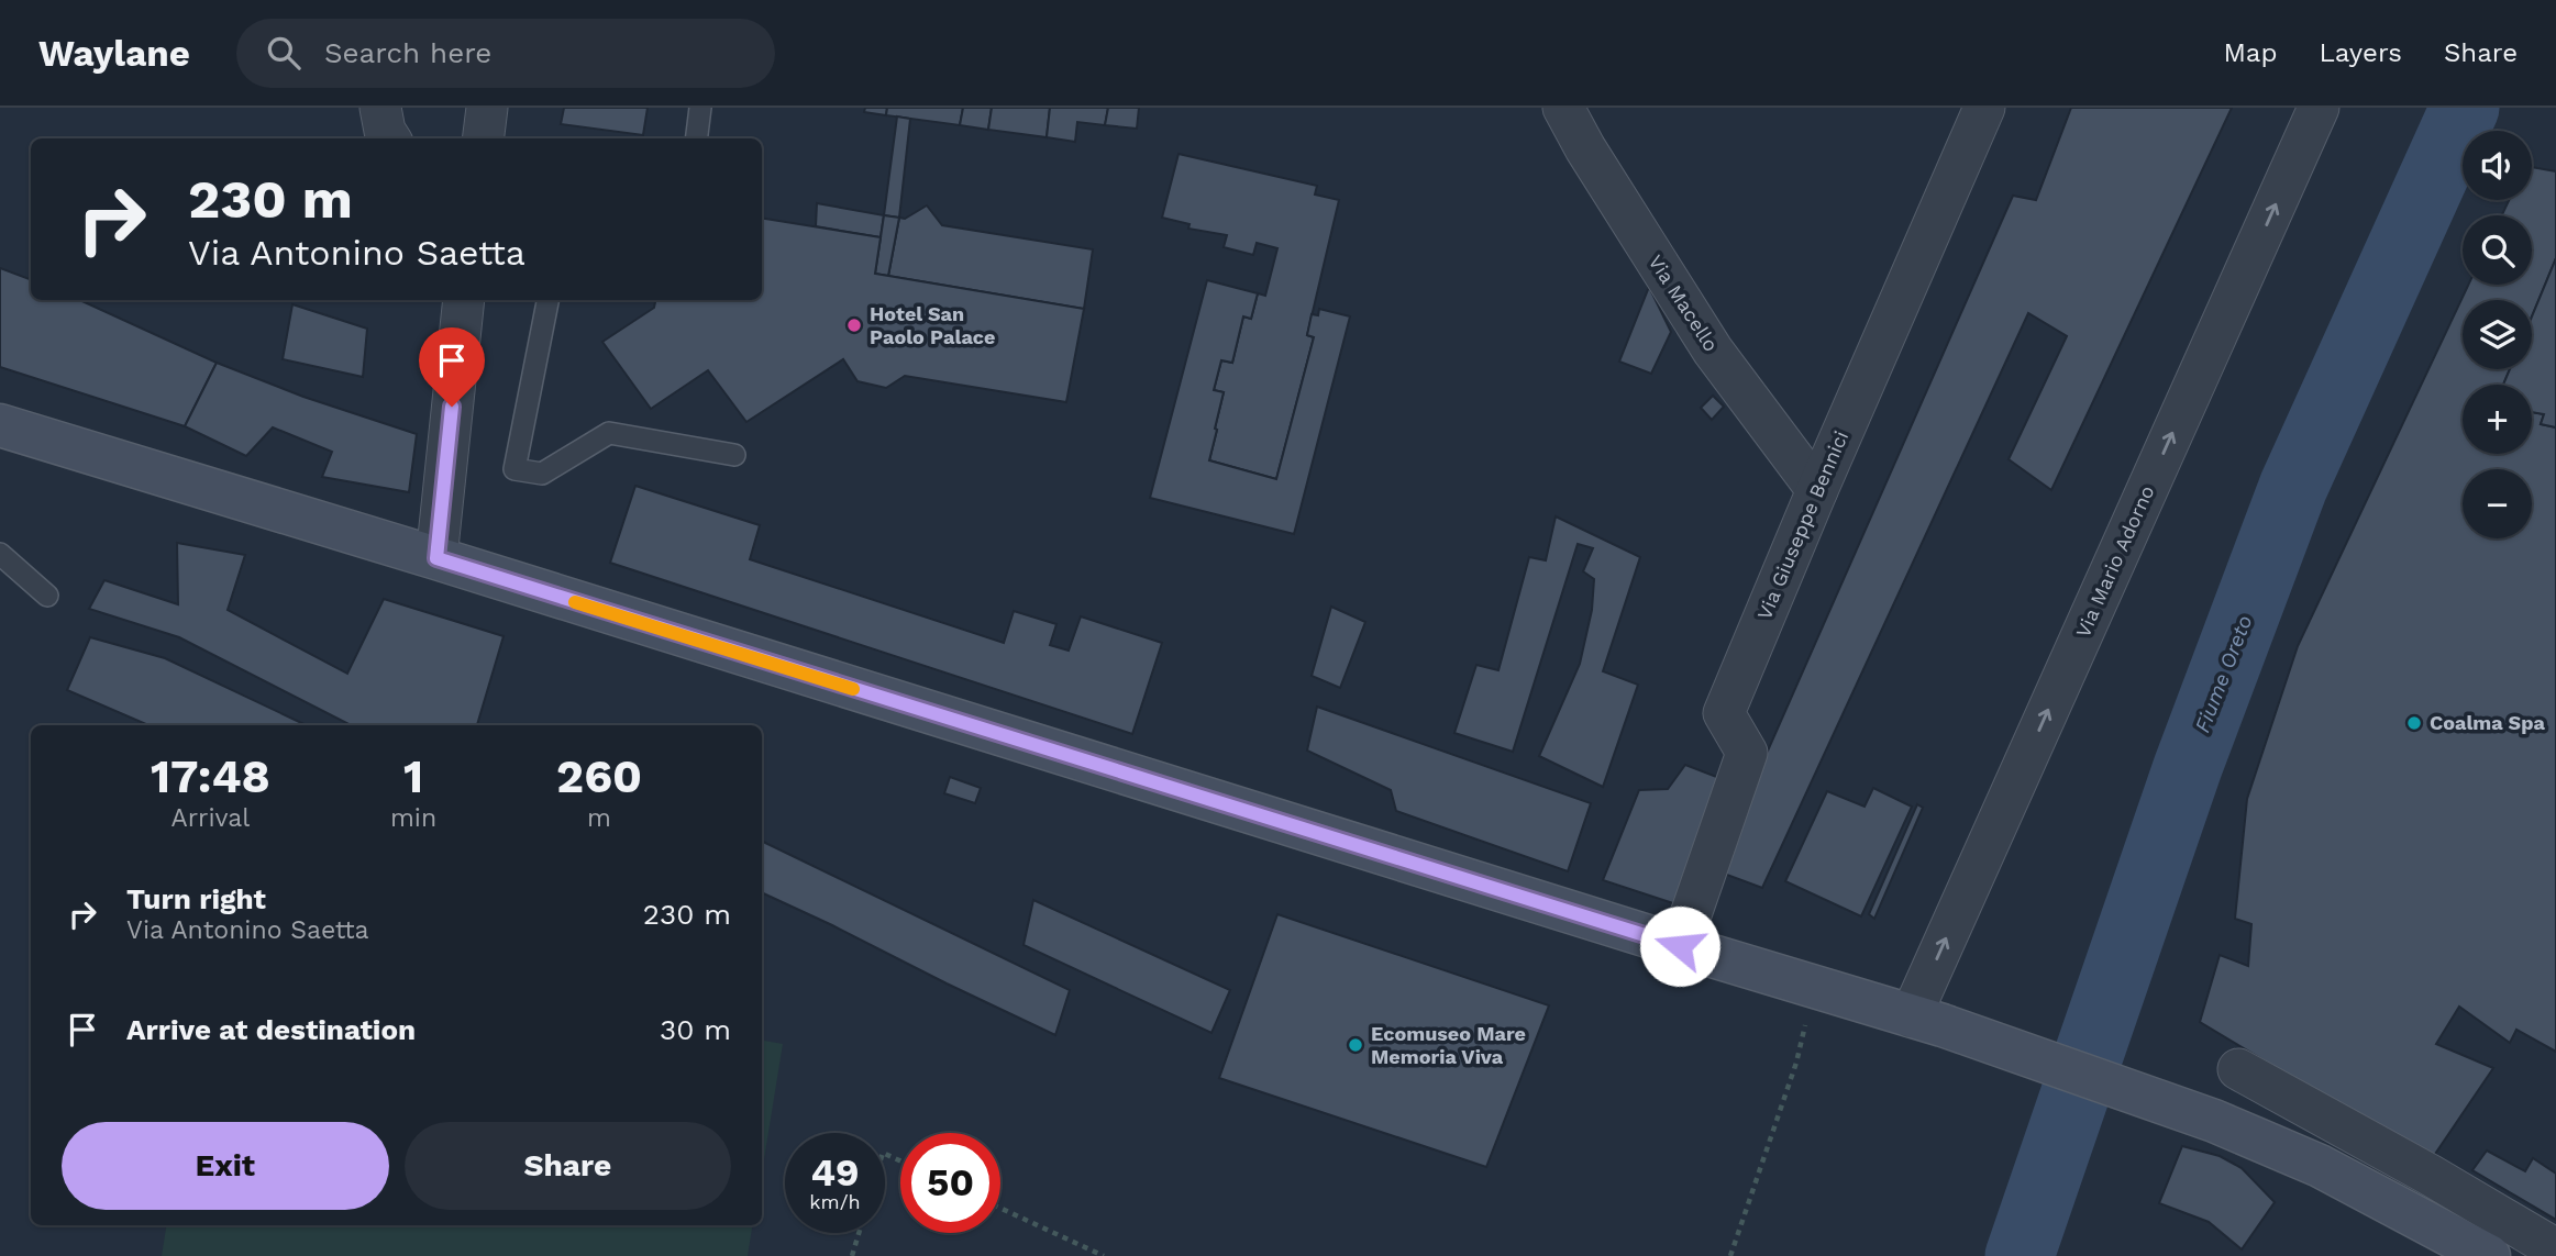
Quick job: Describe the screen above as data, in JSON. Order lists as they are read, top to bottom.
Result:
{
  "streets": {
    "street": ["Via Macello", "Via Giuseppe Bennici", "Via Mario Adorno"]
  },
  "crossings": [
    ["Via Macello", "Via Giuseppe Bennici"]
  ],
  "one_way": ["Via Mario Adorno"],
  "water": ["Fiume Oreto"],
  "places": ["Hotel San Paolo Palace", "Coalma Spa", "Ecomuseo Mare Memoria Viva"],
  "page": {
    "header": "Waylane",
    "search": "Search here",
    "nav": ["Map", "Layers", "Share"],
    "map_buttons": ["+", "−"],
    "turn": ["230 m", "Via Antonino Saetta"],
    "eta": [
      "17:48",
      "Arrival",
      "1",
      "min",
      "260",
      "m"
    ],
    "list": [
      {
        "name": "Turn right",
        "note": "Via Antonino Saetta",
        "value": "230 m"
      },
      {
        "name": "Arrive at destination",
        "value": "30 m"
      }
    ],
    "buttons": ["Exit", "Share"],
    "speed": "49 km/h",
    "limit": "50"
  }
}
